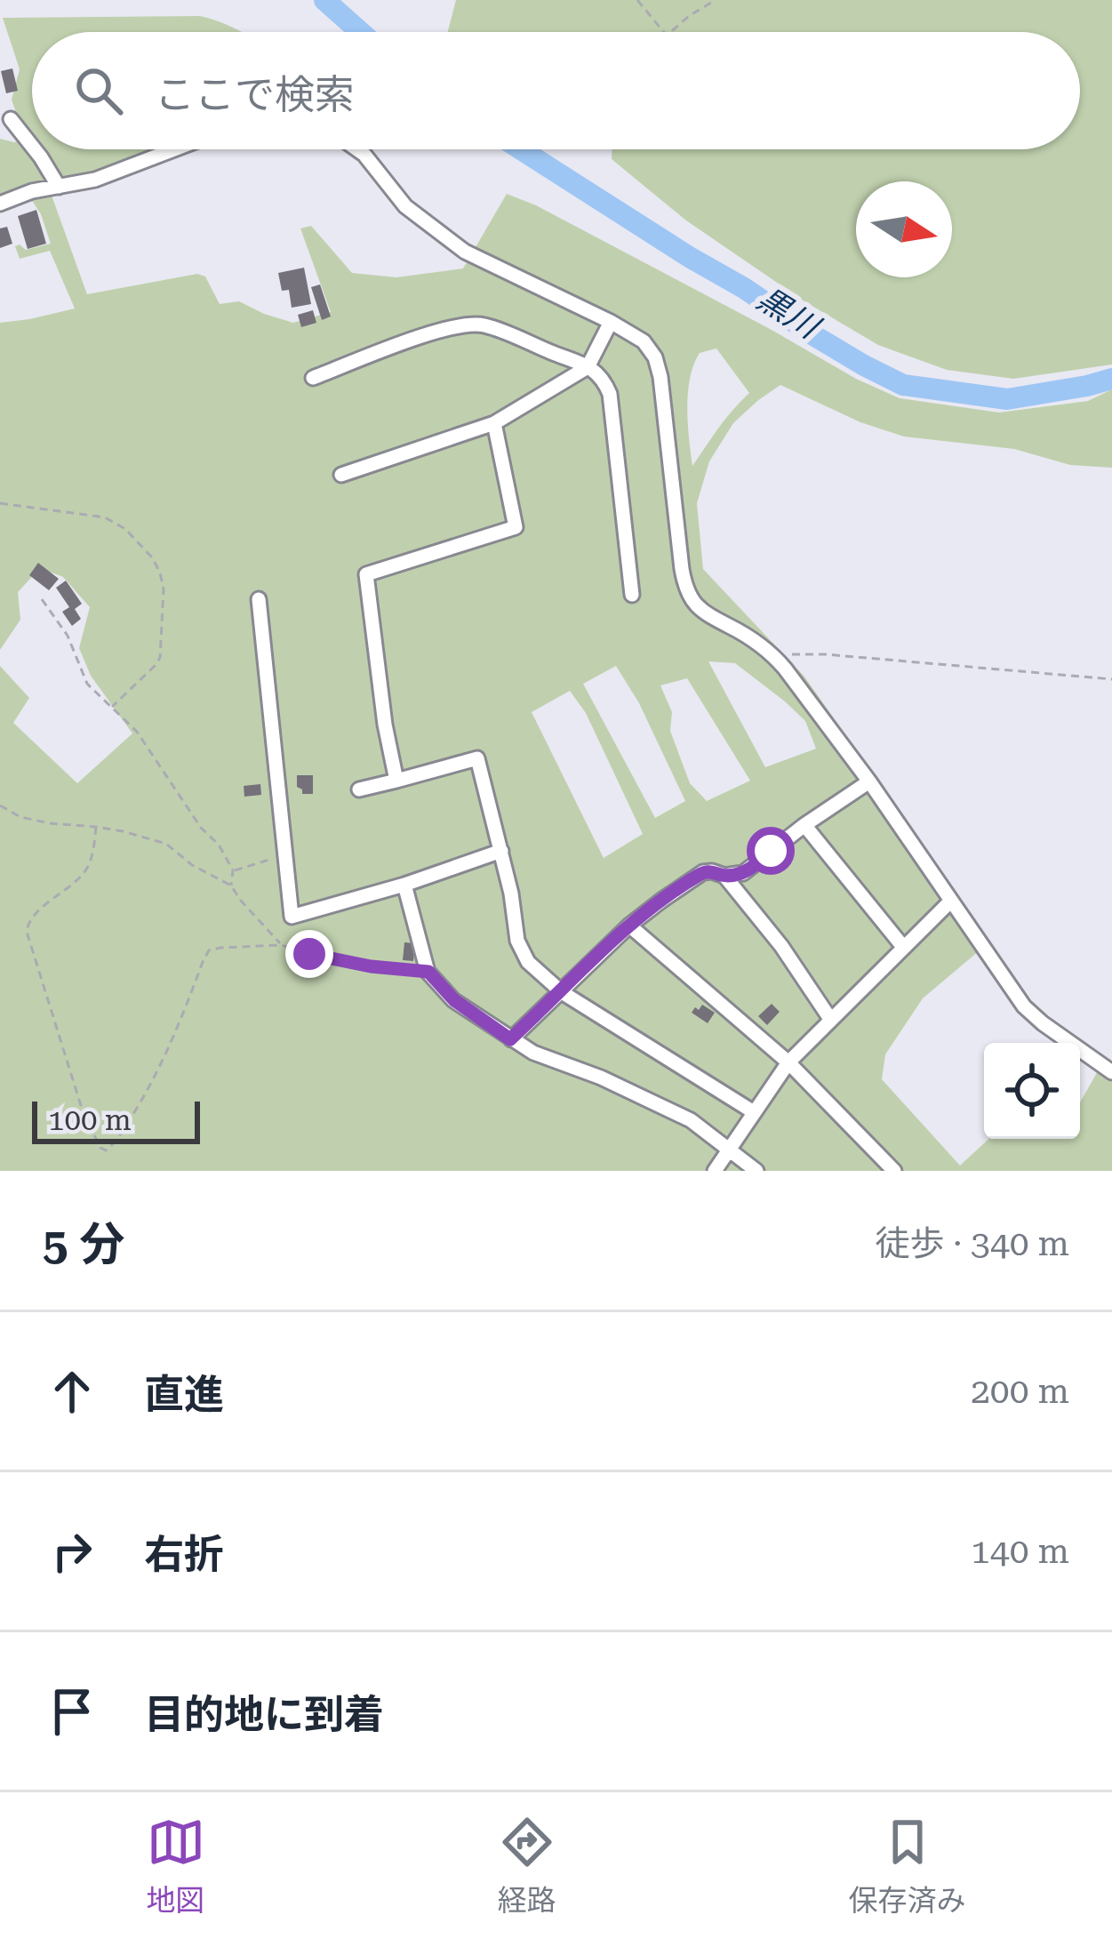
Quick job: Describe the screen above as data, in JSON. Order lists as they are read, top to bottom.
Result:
{
  "water": ["黒川"],
  "scale_bar": "100 m",
  "north": "right",
  "page": {
    "search": "ここで検索",
    "scale": "100 m",
    "heading": ["5 分", "徒歩 · 340 m"],
    "list": [
      ["直進", "200 m"],
      ["右折", "140 m"],
      "目的地に到着"
    ],
    "nav": ["地図", "経路", "保存済み"]
  }
}
